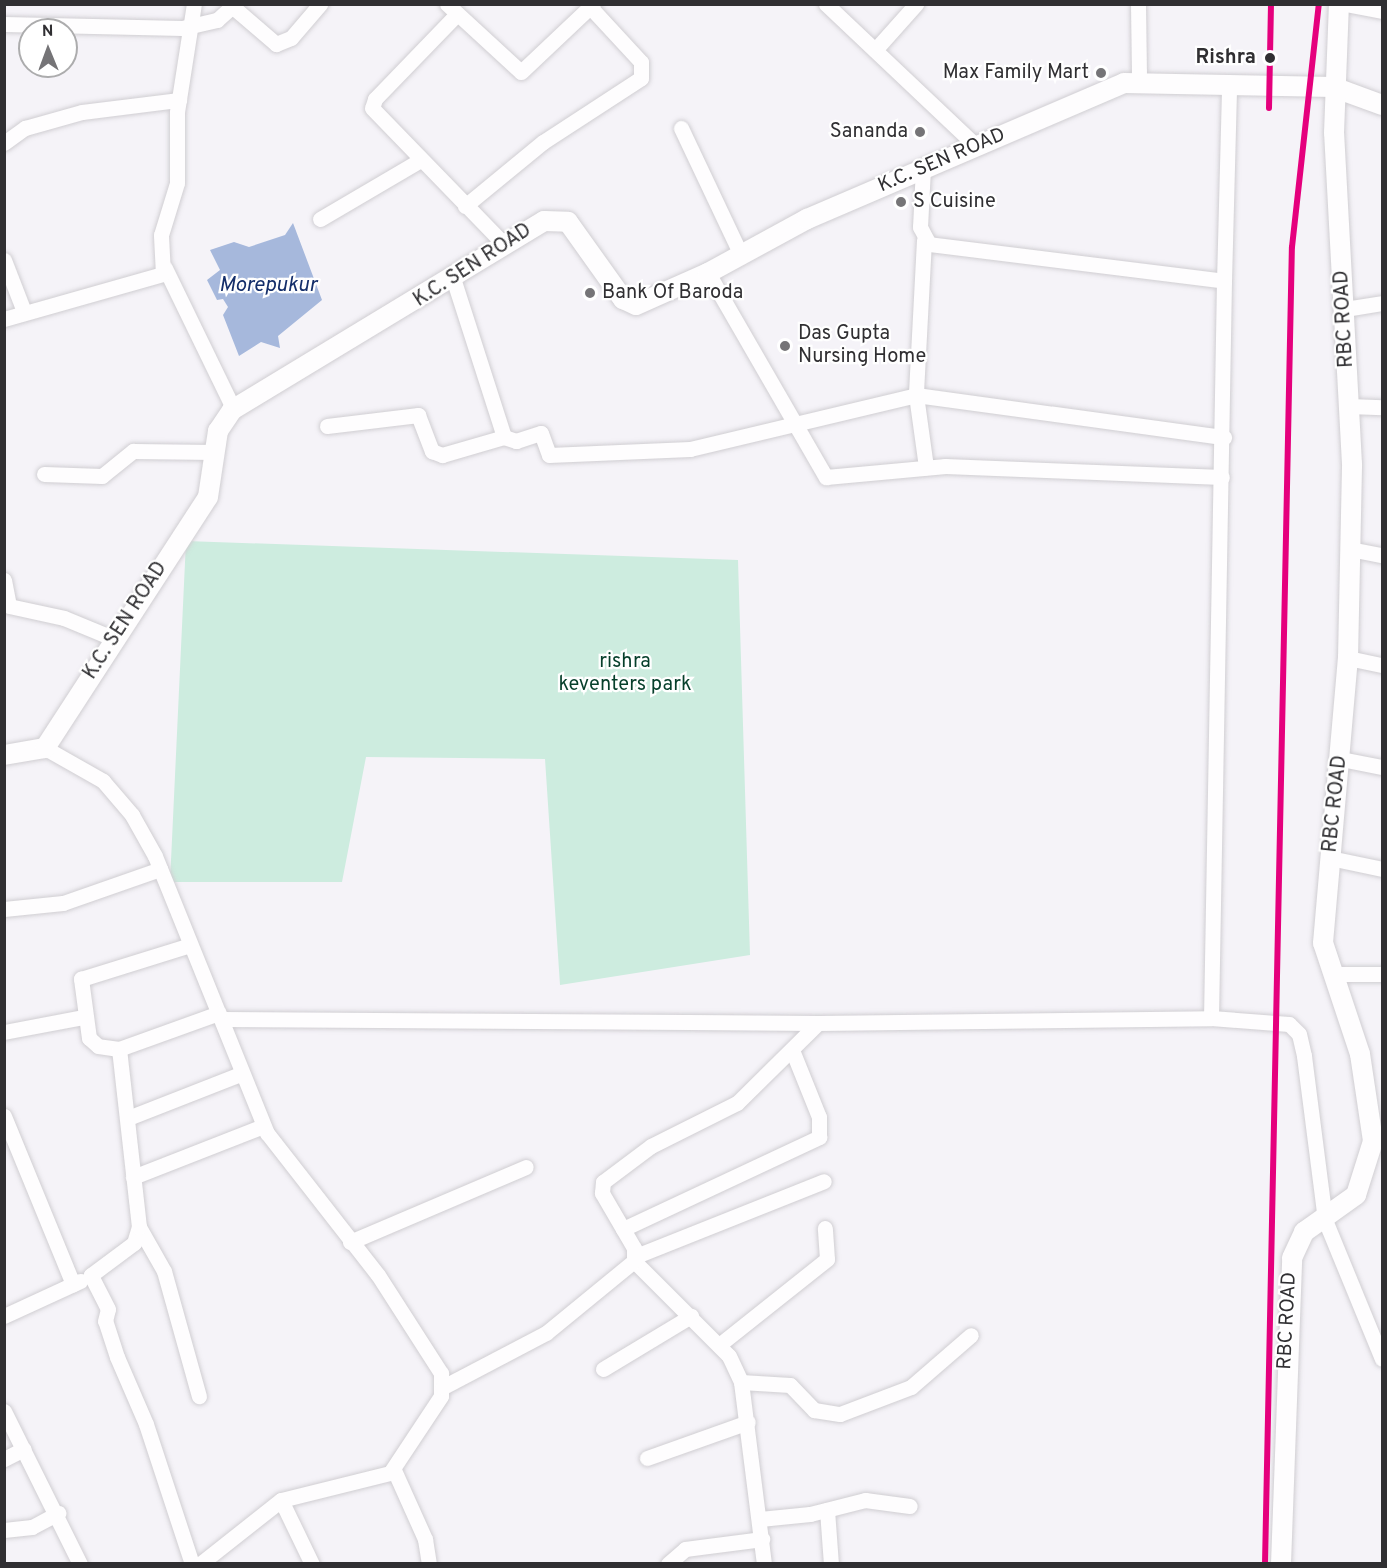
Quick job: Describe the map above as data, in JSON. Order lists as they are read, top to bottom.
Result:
{
  "streets": {
    "street": ["K.C. SEN ROAD", "RBC ROAD"]
  },
  "crossings": [
    ["K.C. SEN ROAD", "RBC ROAD"]
  ],
  "water": ["Morepukur"],
  "parks": ["rishra keventers park"],
  "places": [
    "Rishra",
    "Max Family Mart",
    "Sananda",
    "S Cuisine",
    "Bank Of Baroda",
    "Das Gupta Nursing Home"
  ],
  "north": "top"
}
